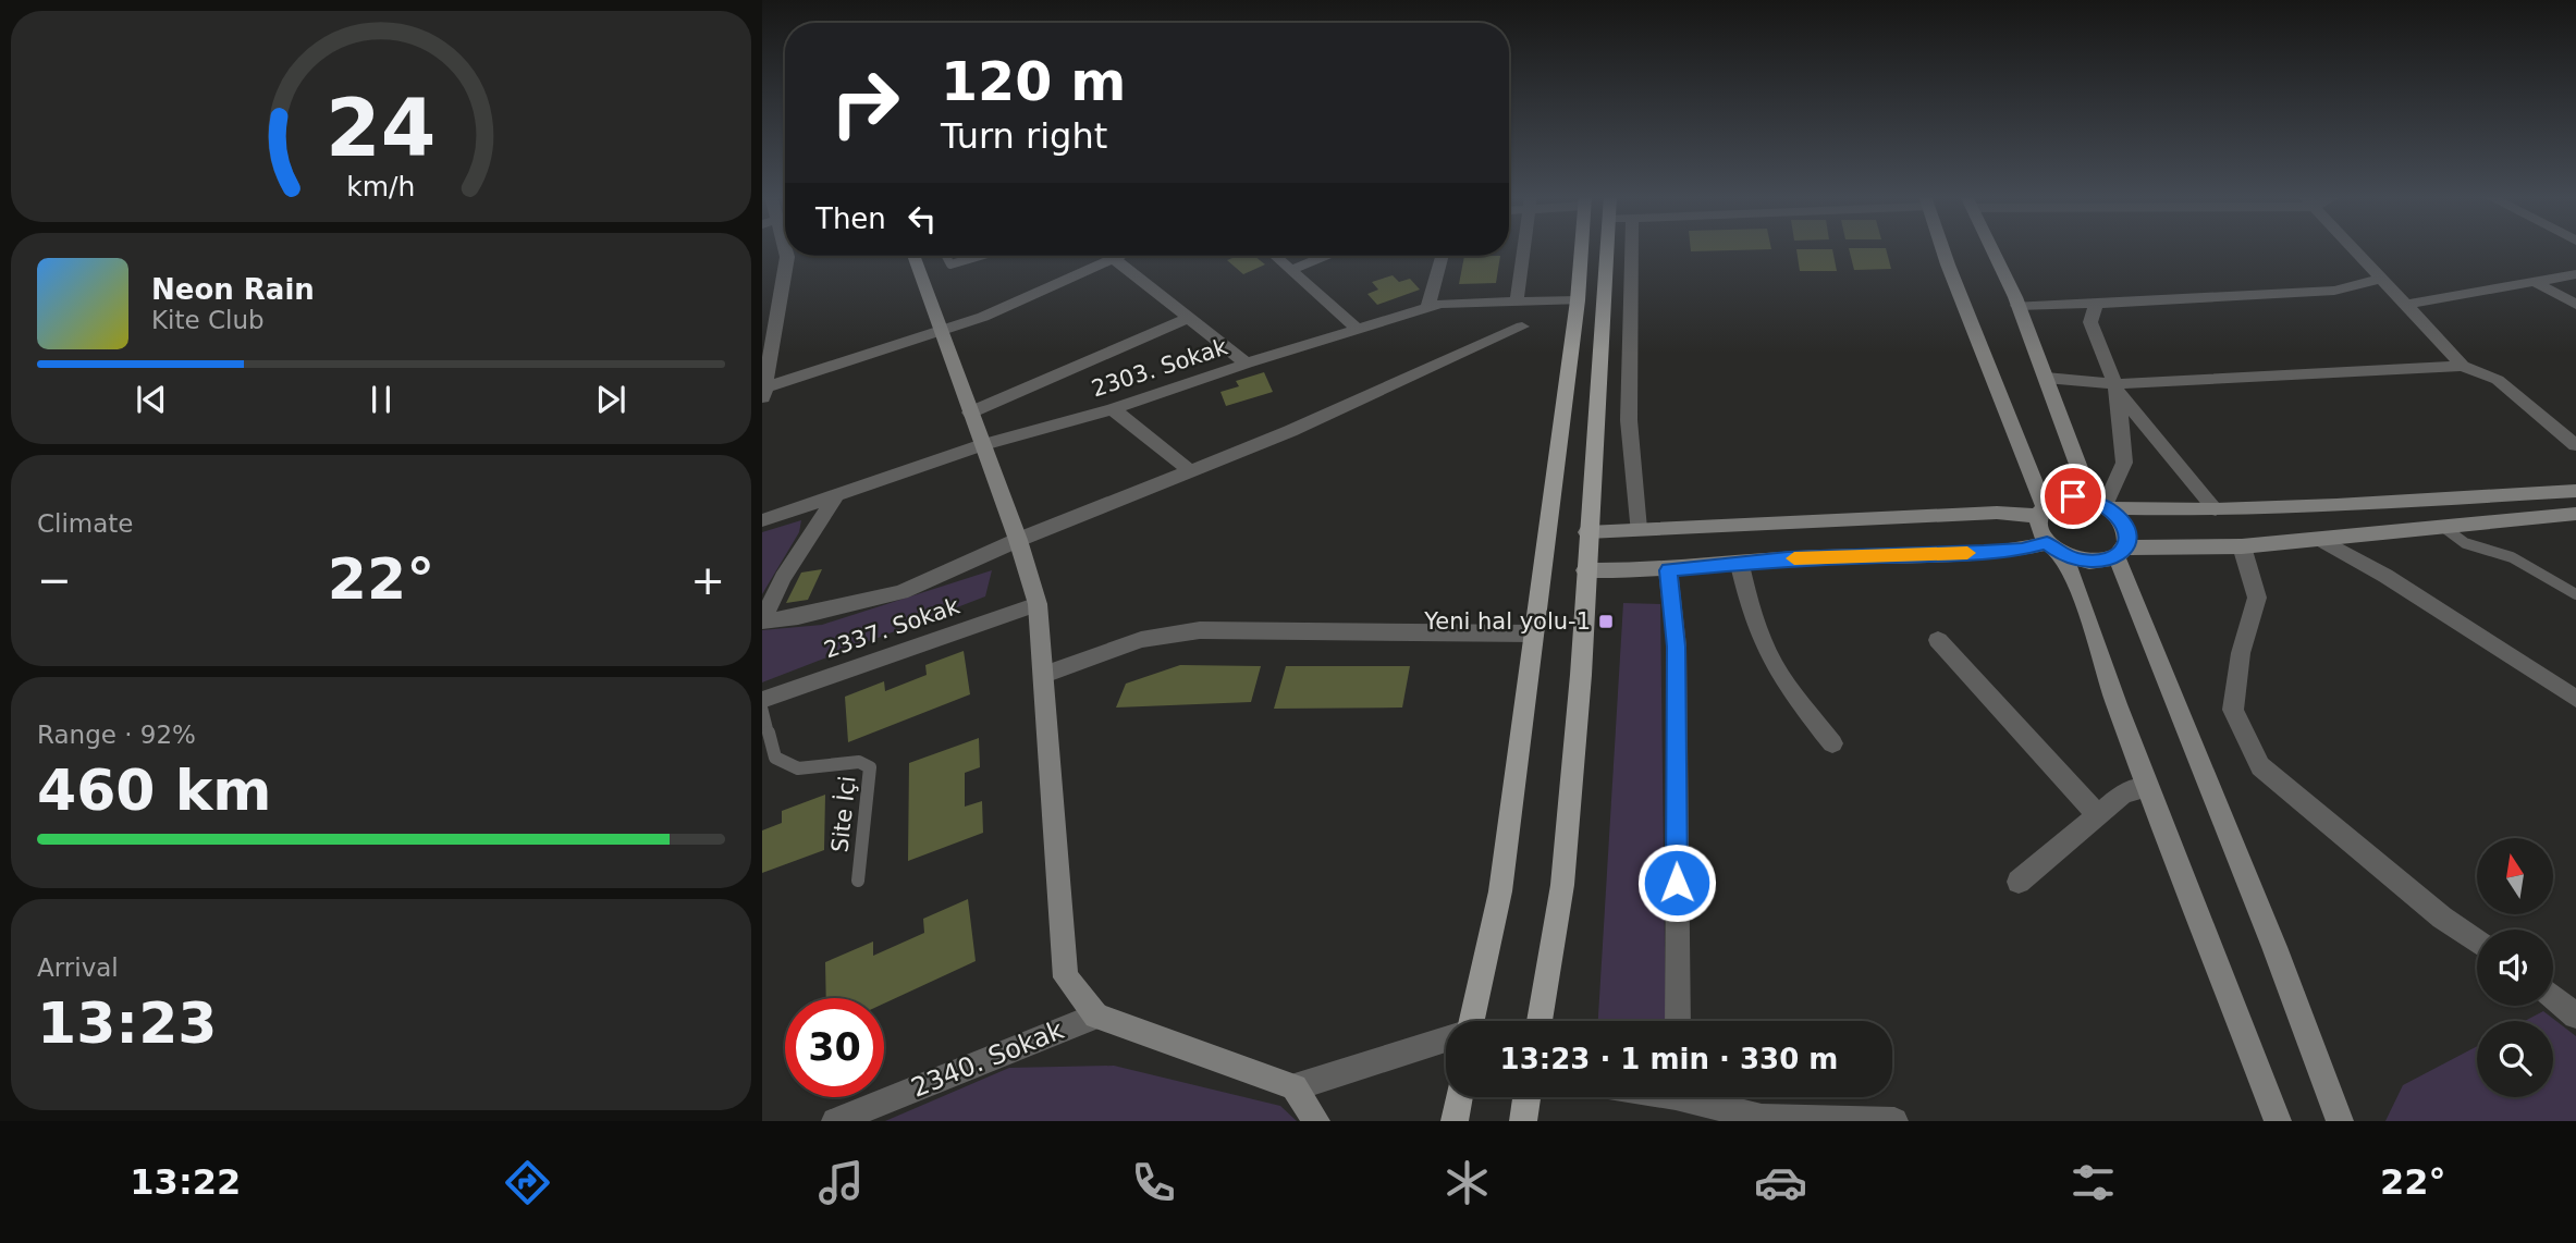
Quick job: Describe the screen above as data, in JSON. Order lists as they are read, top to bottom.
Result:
{
  "streets": {
    "street": ["2303. Sokak", "2337. Sokak", "2340. Sokak"],
    "lane": ["Site İçi"]
  },
  "places": {
    "transit": ["Yeni hal yolu-1"]
  },
  "north": "top",
  "page": {
    "turn": ["120 m", "Turn right"],
    "then": "Then",
    "song": ["Neon Rain", "Kite Club"],
    "tile": [
      "Climate",
      ["Range · 92%", "460 km"],
      ["Arrival", "13:23"]
    ],
    "heat": ["−", "22°", "+"],
    "limit": "30",
    "trip": "13:23 · 1 min · 330 m",
    "tabs": ["13:22", "22°"],
    "gauge": ["24", "km/h"]
  }
}
